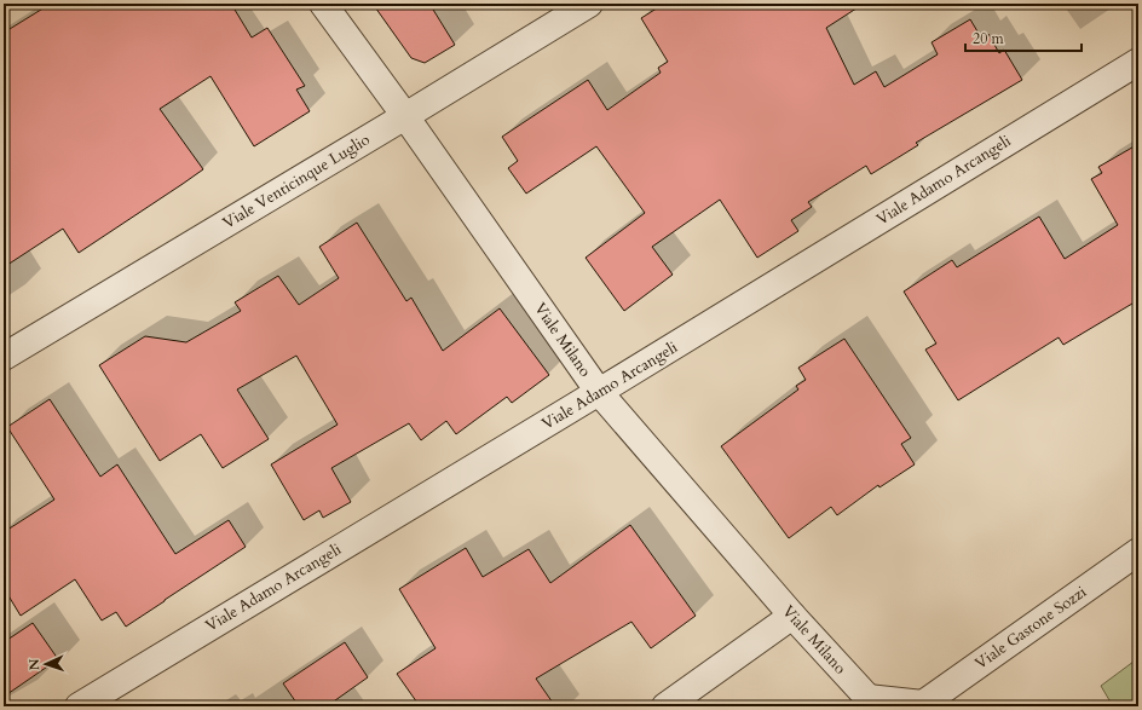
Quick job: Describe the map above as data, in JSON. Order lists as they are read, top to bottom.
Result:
{
  "streets": {
    "street": [
      "Viale Adamo Arcangeli",
      "Viale Venticinque Luglio",
      "Viale Milano",
      "Viale Gastone Sozzi"
    ]
  },
  "crossings": [
    ["Viale Adamo Arcangeli", "Viale Milano"],
    ["Viale Venticinque Luglio", "Viale Milano"],
    ["Viale Milano", "Viale Gastone Sozzi"]
  ],
  "scale_bar": "20 m",
  "north": "left"
}
